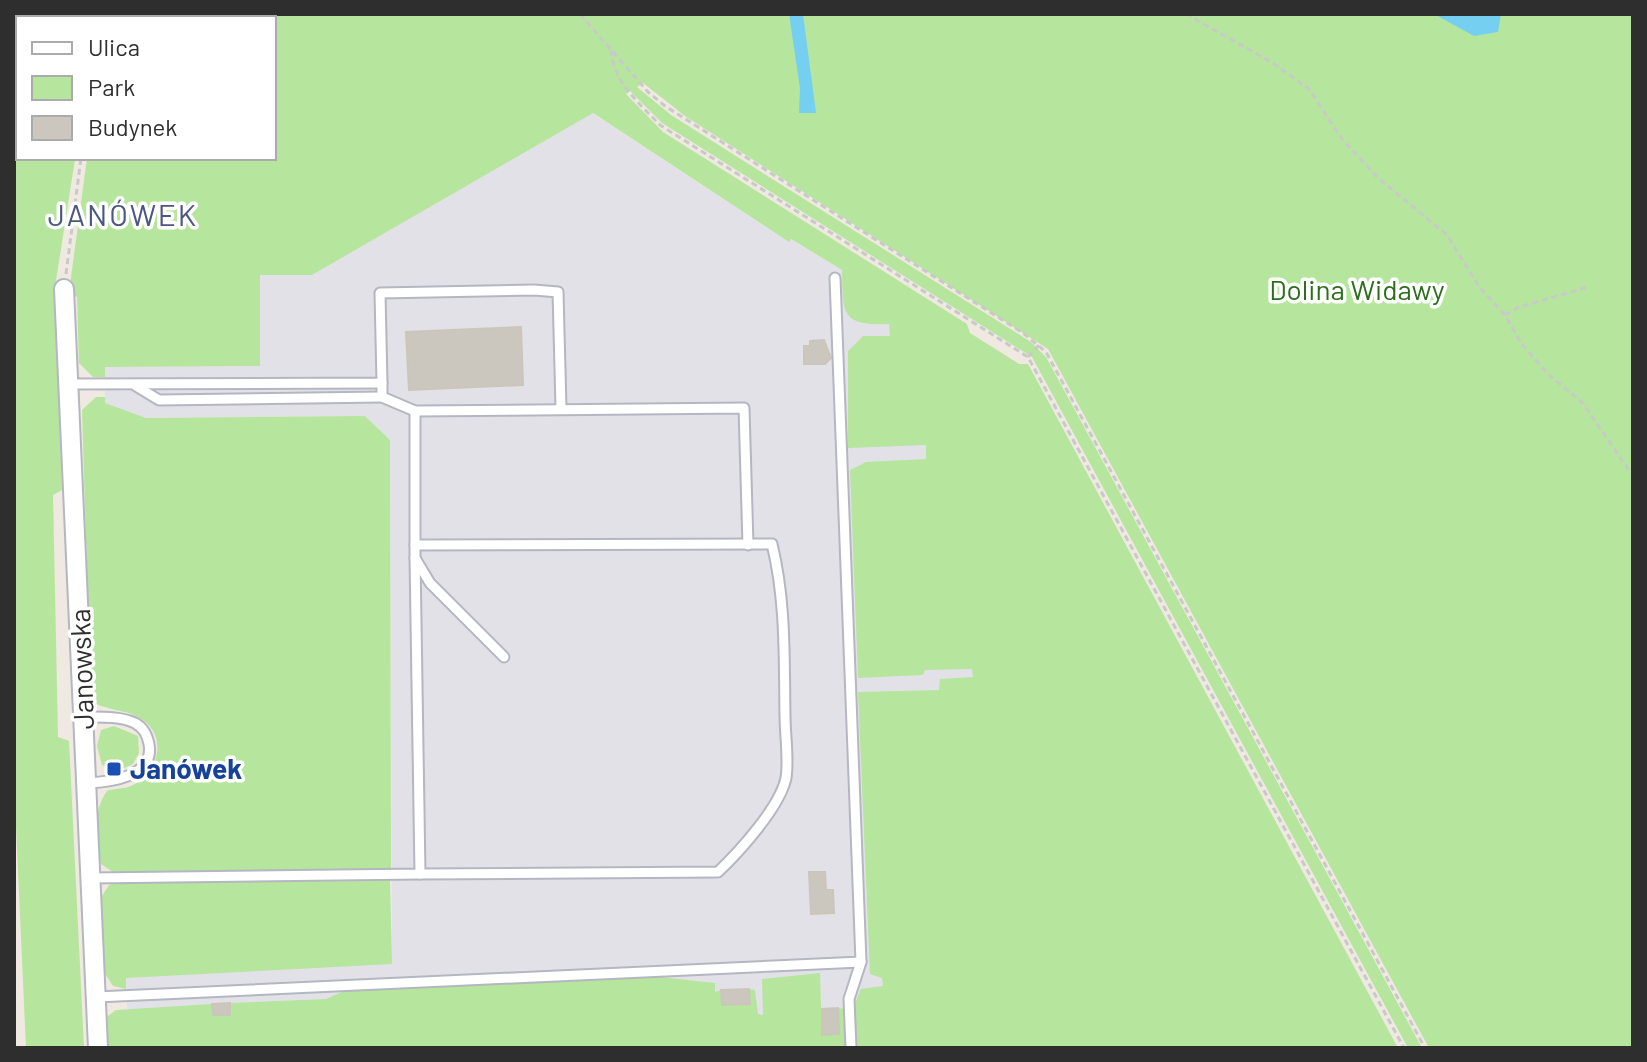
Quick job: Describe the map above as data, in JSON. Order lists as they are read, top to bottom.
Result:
{
  "streets": {
    "street": ["Janowska"]
  },
  "districts": ["JANÓWEK"],
  "parks": ["Dolina Widawy"],
  "places": {
    "transit": ["Janówek"]
  },
  "legend": ["Ulica", "Park", "Budynek"]
}
